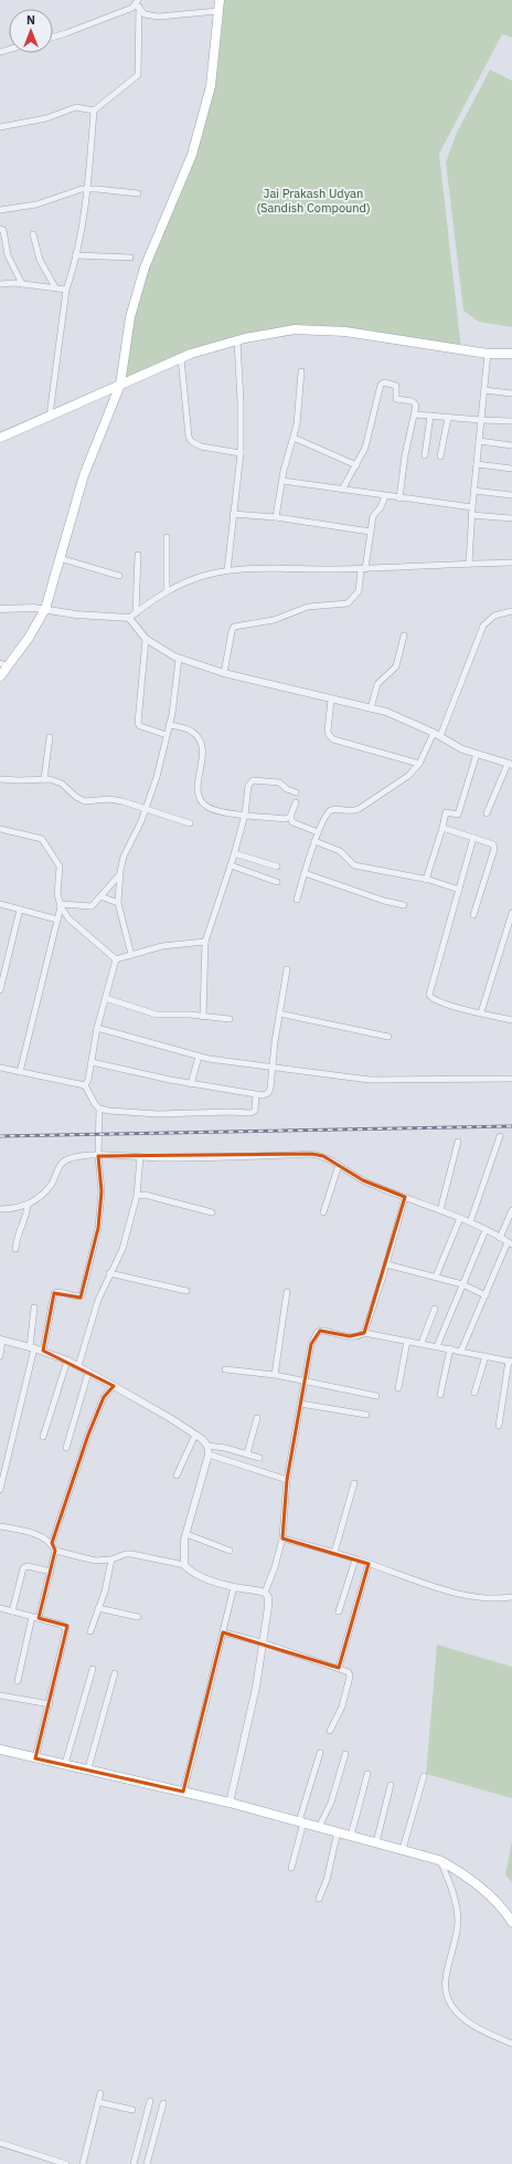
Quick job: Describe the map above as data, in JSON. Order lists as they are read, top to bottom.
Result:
{
  "parks": ["Jai Prakash Udyan (Sandish Compound)"],
  "north": "top"
}
